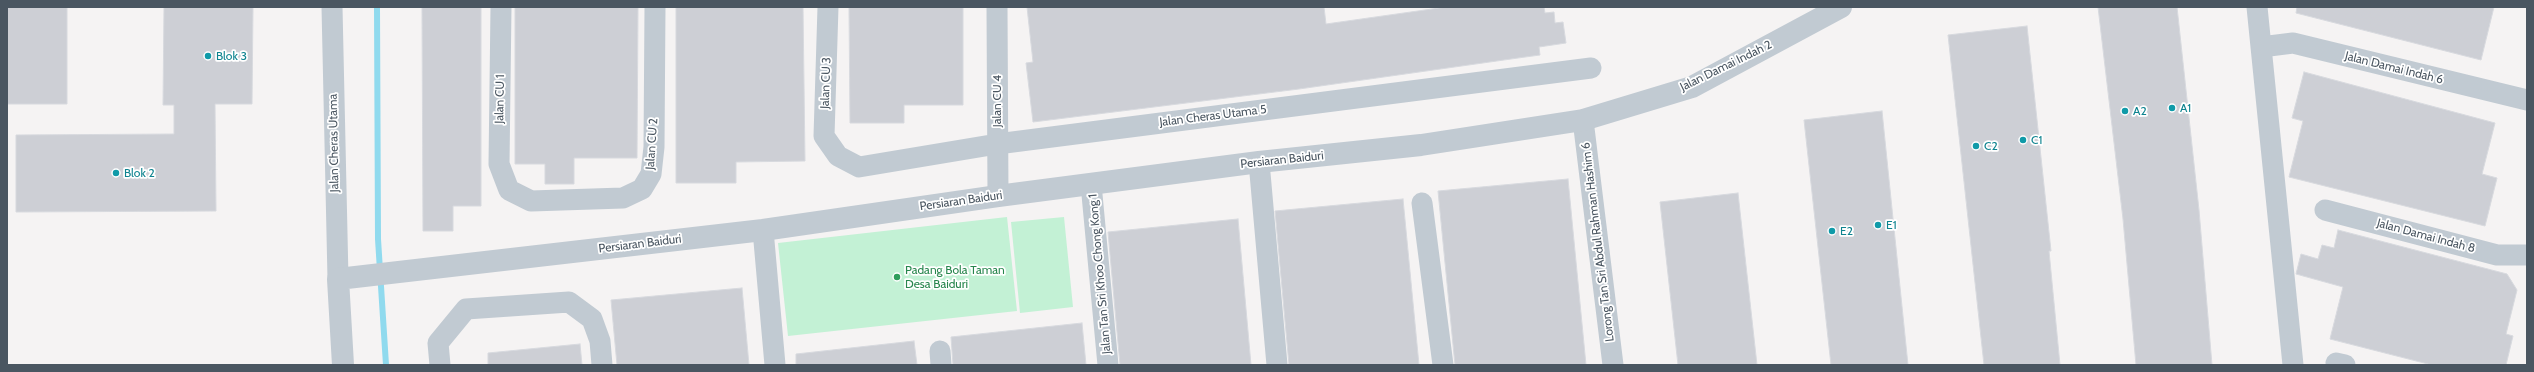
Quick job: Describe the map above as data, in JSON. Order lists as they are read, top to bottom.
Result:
{
  "streets": {
    "street": [
      "Jalan Damai Indah 2",
      "Jalan Damai Indah 6",
      "Jalan CU 3",
      "Jalan CU 1",
      "Jalan CU 4",
      "Jalan Cheras Utama 5",
      "Jalan Cheras Utama",
      "Jalan CU 2",
      "Persiaran Baiduri",
      "Jalan Damai Indah 8",
      "Lorong Tan Sri Abdul Rahman Hashim 6",
      "Jalan Tan Sri Khoo Chong Kong 1"
    ]
  },
  "crossings": [
    ["Jalan Damai Indah 2", "Persiaran Baiduri"],
    ["Jalan Damai Indah 2", "Lorong Tan Sri Abdul Rahman Hashim 6"],
    ["Jalan CU 3", "Jalan Cheras Utama 5"],
    ["Jalan CU 1", "Jalan CU 2"],
    ["Jalan CU 4", "Jalan Cheras Utama 5"],
    ["Jalan CU 4", "Persiaran Baiduri"],
    ["Jalan Cheras Utama", "Persiaran Baiduri"],
    ["Persiaran Baiduri", "Lorong Tan Sri Abdul Rahman Hashim 6"],
    ["Persiaran Baiduri", "Jalan Tan Sri Khoo Chong Kong 1"]
  ],
  "places": [
    "Blok 3",
    "A1",
    "A2",
    "C1",
    "C2",
    "Blok 2",
    "E1",
    "E2",
    "Padang Bola Taman Desa Baiduri"
  ]
}
